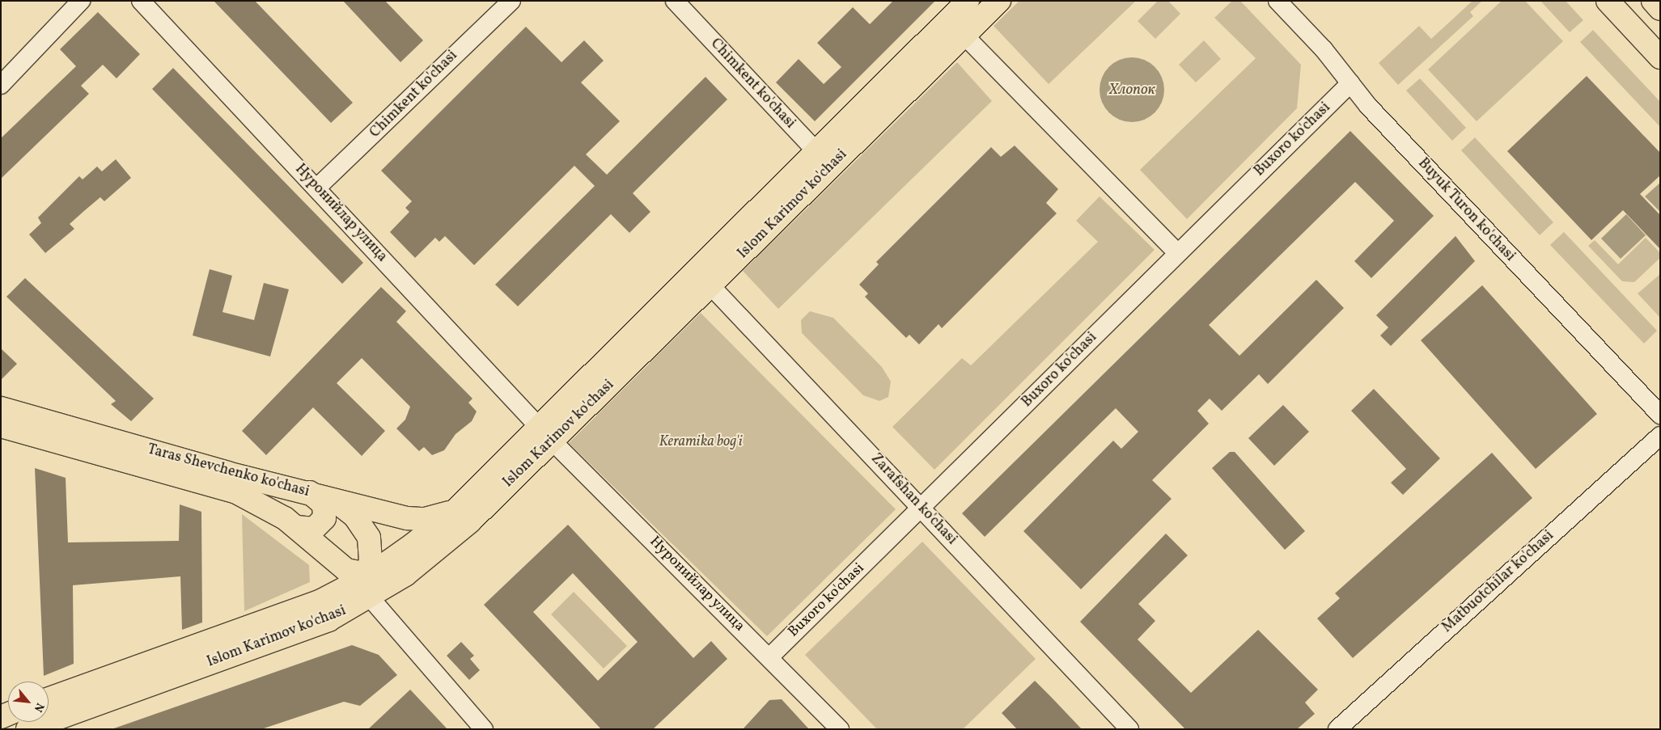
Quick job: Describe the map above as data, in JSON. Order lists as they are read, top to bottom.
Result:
{
  "streets": {
    "main road": ["Islom Karimov ko'chasi", "Taras Shevchenko ko'chasi"],
    "street": [
      "Chimkent ko'chasi",
      "Buxoro ko'chasi",
      "Buyuk Turon ko'chasi",
      "Нуронийлар улица",
      "Zarafshan ko'chasi",
      "Matbuotchilar ko'chasi"
    ]
  },
  "crossings": [
    ["Chimkent ko'chasi", "Islom Karimov ko'chasi"],
    ["Chimkent ko'chasi", "Нуронийлар улица"],
    ["Buxoro ko'chasi", "Buyuk Turon ko'chasi"],
    ["Buxoro ko'chasi", "Нуронийлар улица"],
    ["Buxoro ko'chasi", "Zarafshan ko'chasi"],
    ["Islom Karimov ko'chasi", "Нуронийлар улица"],
    ["Islom Karimov ko'chasi", "Taras Shevchenko ko'chasi"],
    ["Islom Karimov ko'chasi", "Zarafshan ko'chasi"]
  ],
  "water": ["Хлопок"],
  "parks": ["Keramika bog'i"],
  "north": "bottom right"
}
